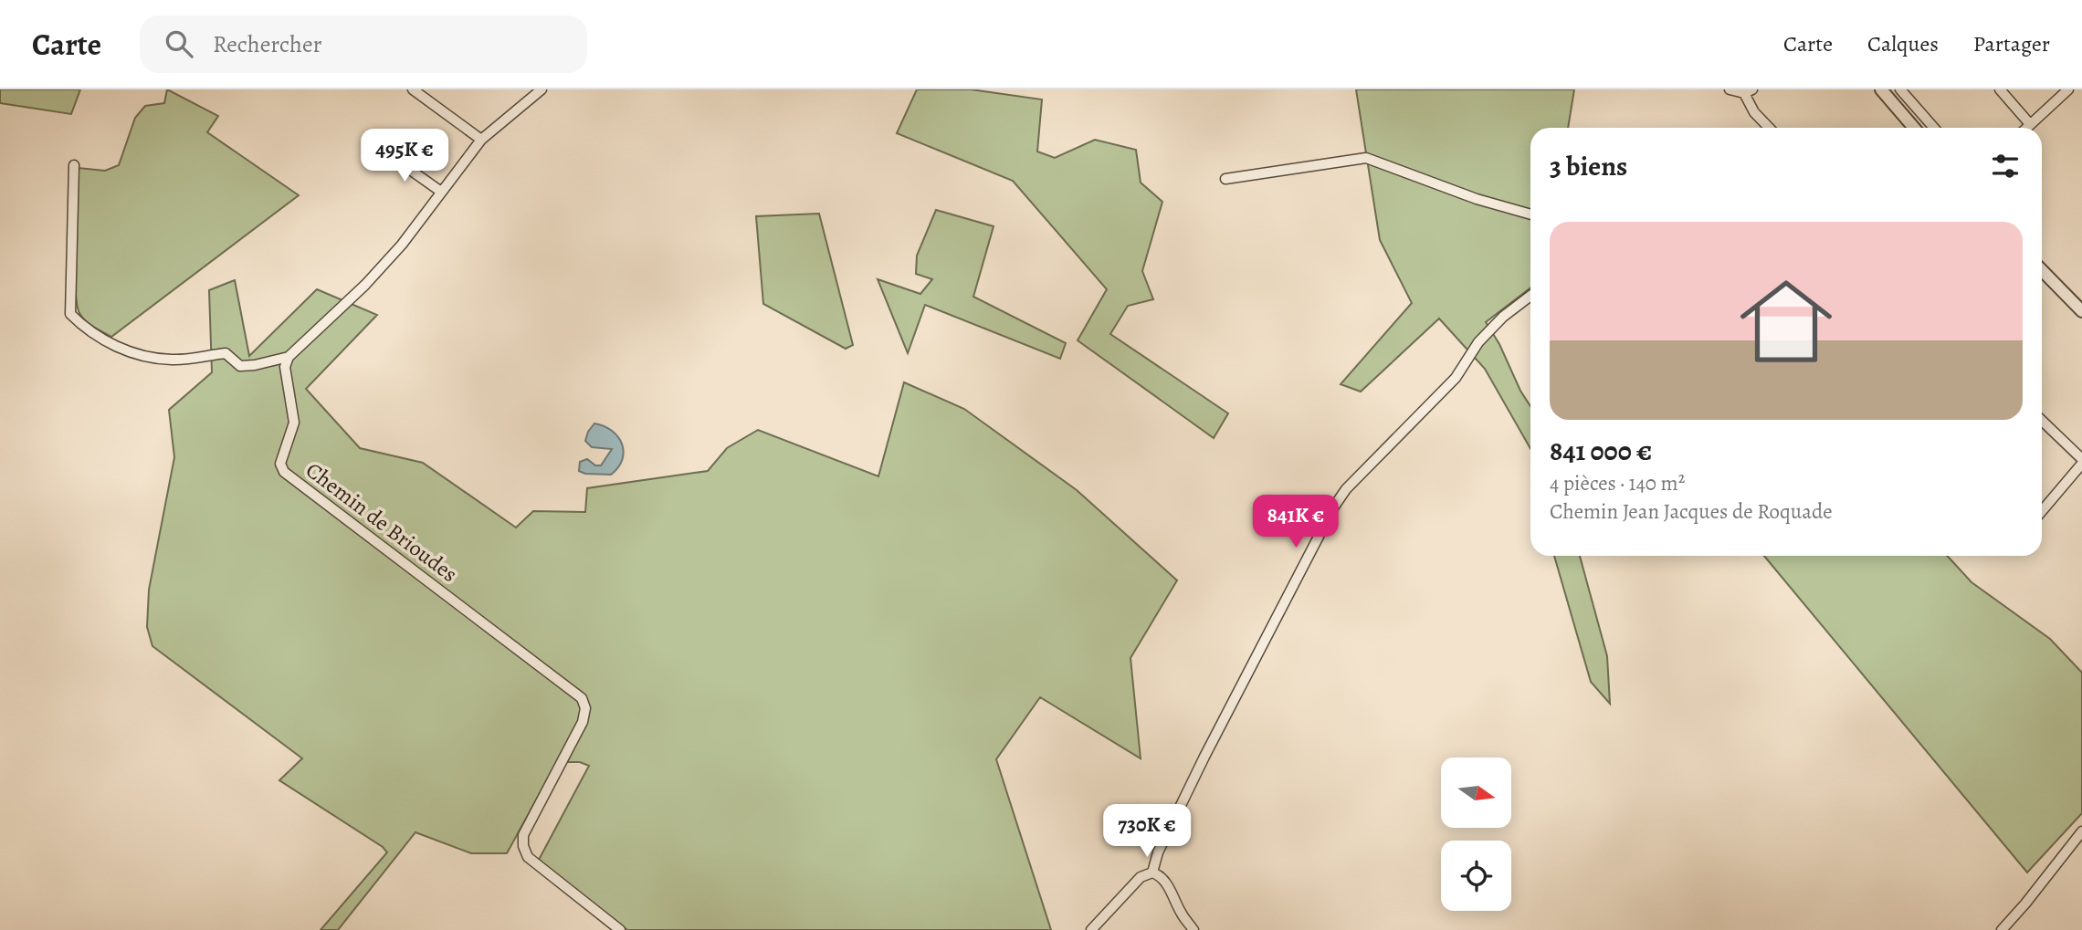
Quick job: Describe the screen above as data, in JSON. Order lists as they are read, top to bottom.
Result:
{
  "streets": {
    "street": ["Chemin de Brioudes"]
  },
  "north": "right",
  "page": {
    "header": "Carte",
    "search": "Rechercher",
    "nav": ["Carte", "Calques", "Partager"],
    "heading": "3 biens",
    "price": ["495K €", "841K €", "730K €"],
    "list": [
      {
        "name": "841 000 €",
        "note": "4 pièces · 140 m² · Chemin Jean Jacques de Roquade"
      }
    ]
  }
}
